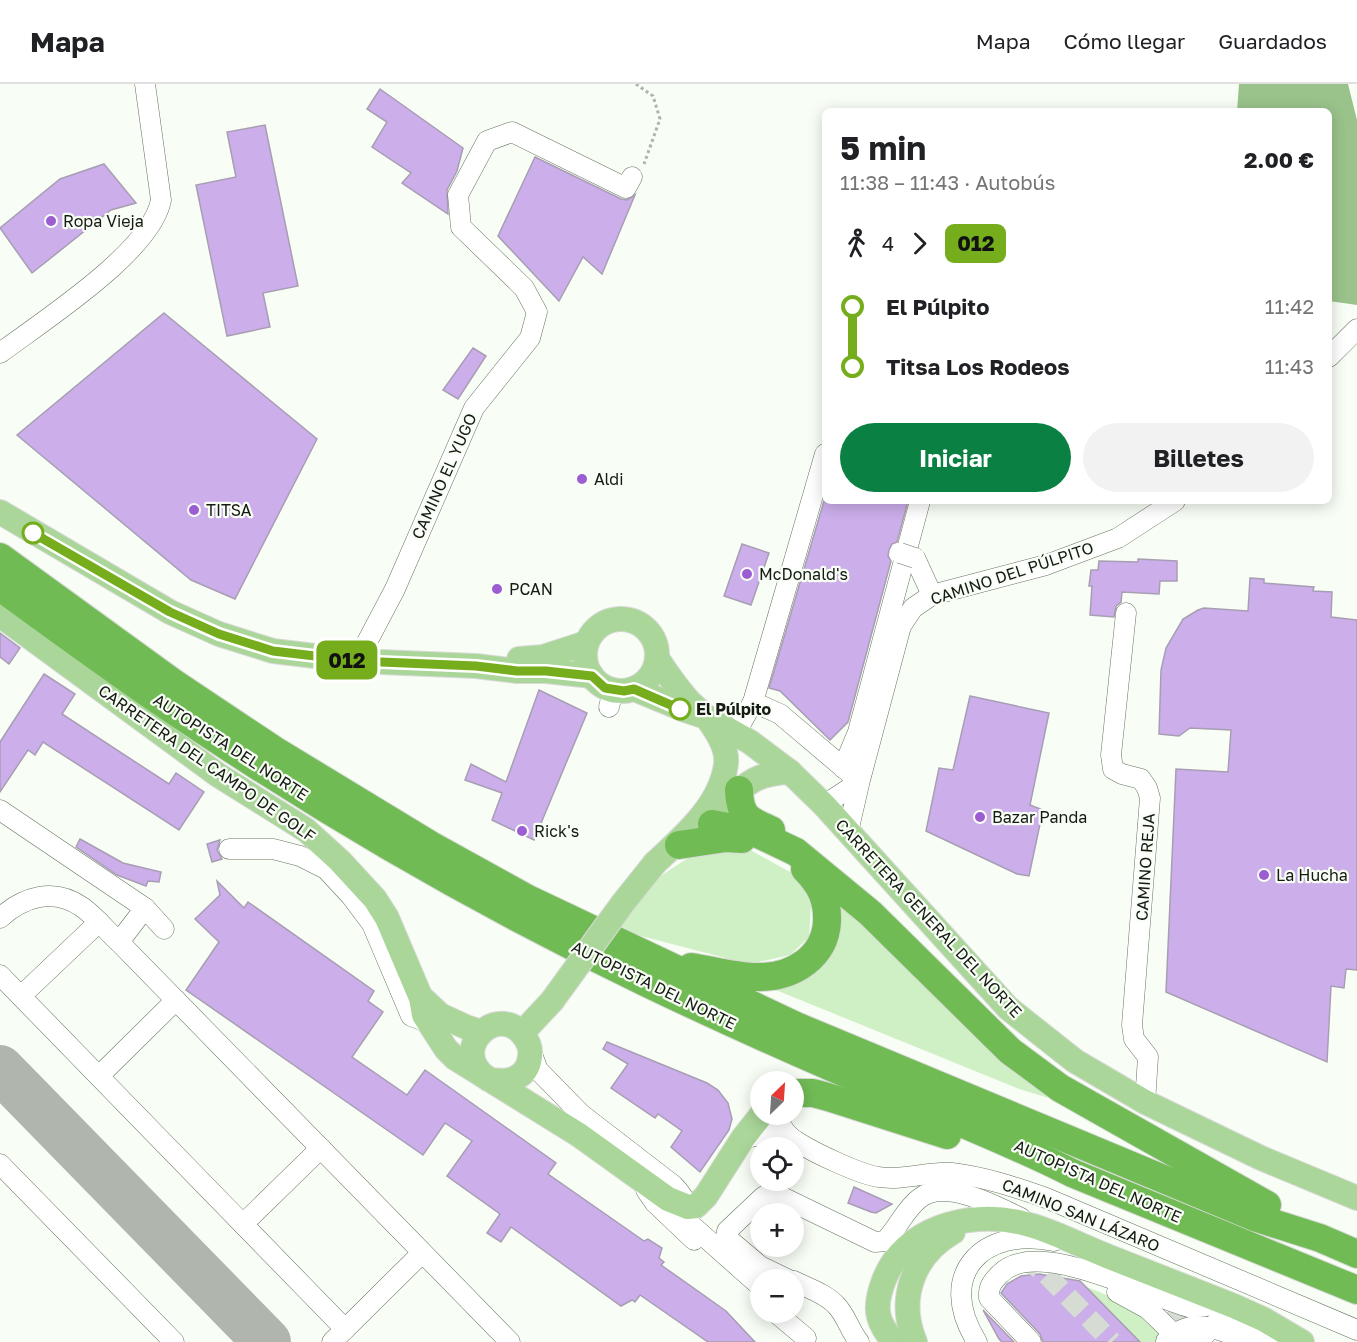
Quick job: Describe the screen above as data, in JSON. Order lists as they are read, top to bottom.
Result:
{
  "streets": {
    "highway": ["AUTOPISTA DEL NORTE"],
    "main road": ["CARRETERA DEL CAMPO DE GOLF", "CARRETERA GENERAL DEL NORTE"],
    "street": [
      "CAMINO EL YUGO",
      "CAMINO DEL PÚLPITO",
      "CAMINO REJA",
      "CAMINO SAN LÁZARO"
    ]
  },
  "crossings": [
    ["CAMINO DEL PÚLPITO", "CARRETERA GENERAL DEL NORTE"],
    ["CAMINO REJA", "CARRETERA GENERAL DEL NORTE"]
  ],
  "places": [
    "Ropa Vieja",
    "Aldi",
    "TITSA",
    "McDonald's",
    "PCAN",
    "El Púlpito",
    "Bazar Panda",
    "Rick's",
    "La Hucha"
  ],
  "lines": ["bus line 012"],
  "north": "top right",
  "page": {
    "header": "Mapa",
    "nav": ["Mapa", "Cómo llegar", "Guardados"],
    "on_map": "012",
    "heading": ["5 min", "11:38 – 11:43 · Autobús", "2.00 €"],
    "legs": ["4", "012"],
    "list": [
      {
        "name": "El Púlpito",
        "value": "11:42"
      },
      {
        "name": "Titsa Los Rodeos",
        "value": "11:43"
      }
    ],
    "buttons": ["Iniciar", "Billetes"],
    "map_buttons": ["+", "−"]
  }
}
